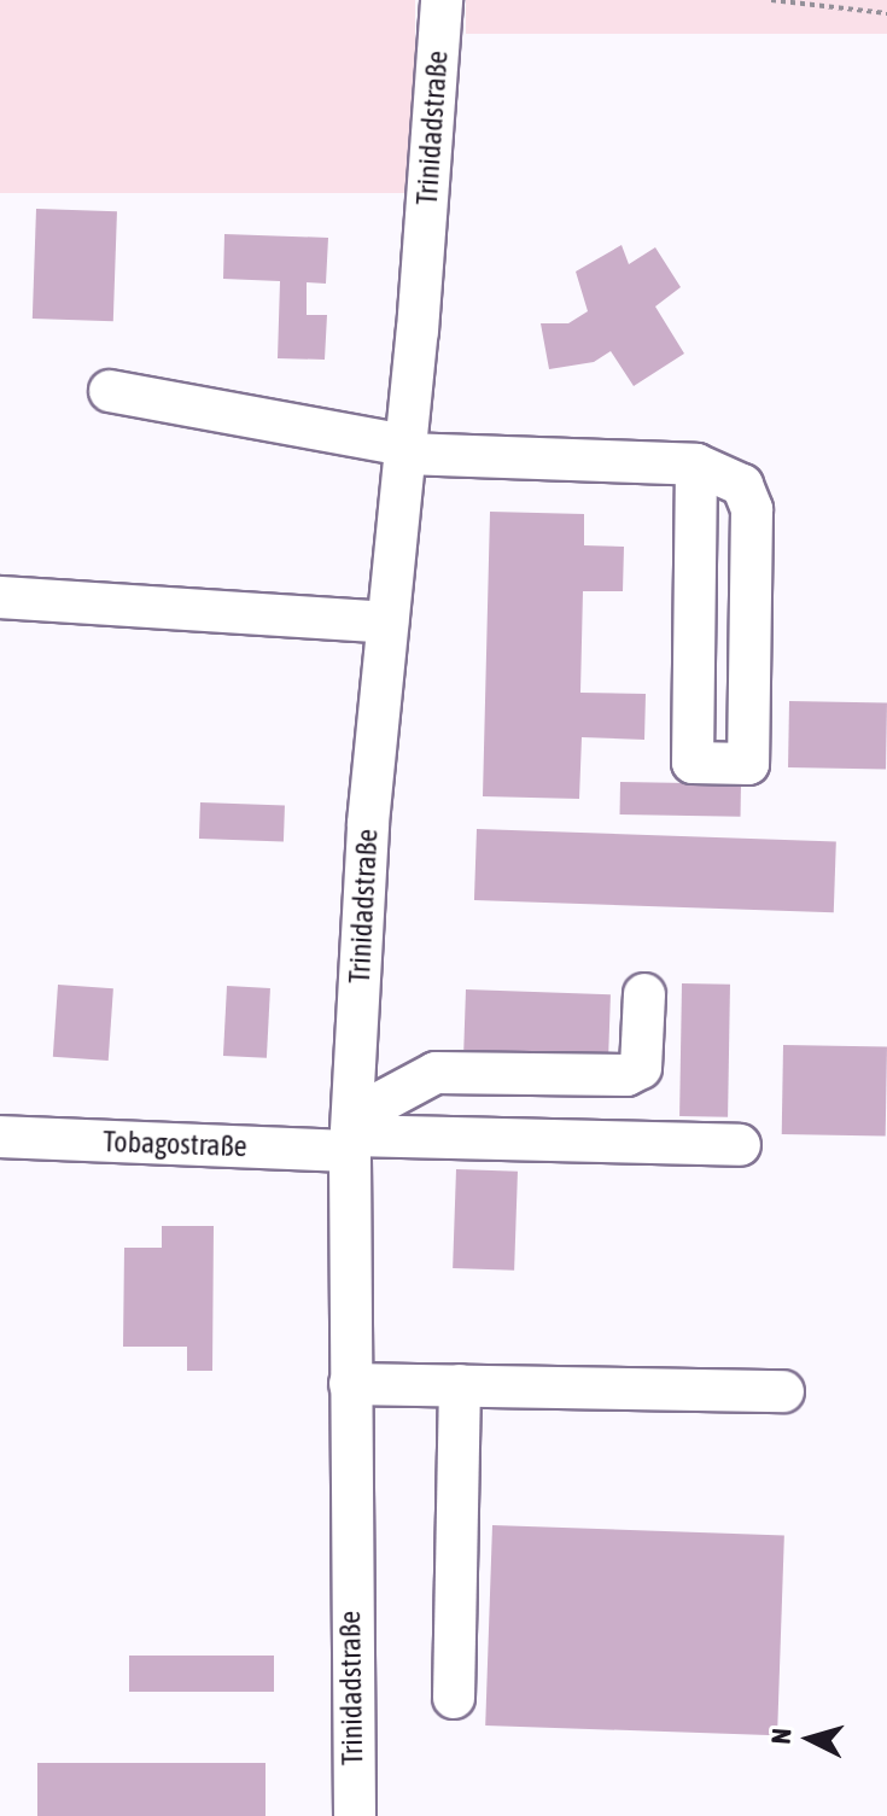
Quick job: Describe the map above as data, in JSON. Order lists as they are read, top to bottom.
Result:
{
  "streets": {
    "street": ["Trinidadstraße", "Tobagostraße"]
  },
  "crossings": [
    ["Trinidadstraße", "Tobagostraße"]
  ],
  "north": "left"
}
